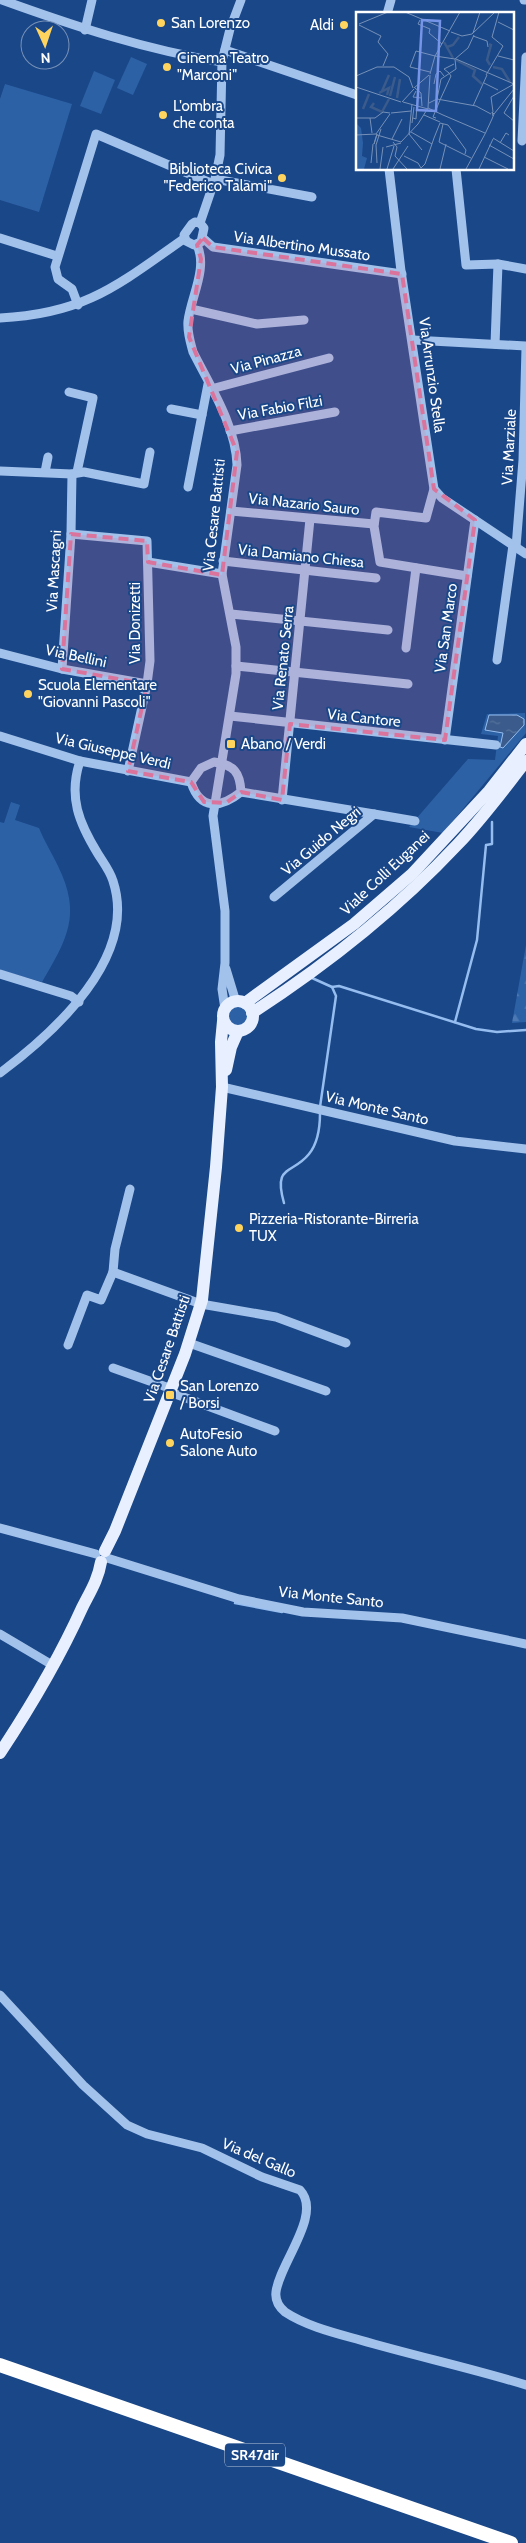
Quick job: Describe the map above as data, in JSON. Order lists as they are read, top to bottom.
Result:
{
  "streets": {
    "highway": ["SR47dir"],
    "main road": ["Via Cesare Battisti", "Viale Colli Euganei"],
    "street": [
      "Via Albertino Mussato",
      "Via Pinazza",
      "Via Arrunzio Stella",
      "Via Fabio Filzi",
      "Via Marziale",
      "Via Nazario Sauro",
      "Via Damiano Chiesa",
      "Via Mascagni",
      "Via Donizetti",
      "Via San Marco",
      "Via Bellini",
      "Via Renato Serra",
      "Via Cantore",
      "Via Giuseppe Verdi",
      "Via Guido Negri",
      "Via Monte Santo",
      "Via del Gallo"
    ]
  },
  "crossings": [
    ["Via Albertino Mussato", "Via Arrunzio Stella"],
    ["Via Albertino Mussato", "Via Cesare Battisti"],
    ["Via Pinazza", "Via Cesare Battisti"],
    ["Via Arrunzio Stella", "Via Nazario Sauro"],
    ["Via Fabio Filzi", "Via Cesare Battisti"],
    ["Via Nazario Sauro", "Via Cesare Battisti"],
    ["Via Nazario Sauro", "Via San Marco"],
    ["Via Nazario Sauro", "Via Renato Serra"],
    ["Via Cesare Battisti", "Via Damiano Chiesa"],
    ["Via Cesare Battisti", "Via Cantore"],
    ["Via Cesare Battisti", "Viale Colli Euganei"],
    ["Via Cesare Battisti", "Via Monte Santo"],
    ["Via Damiano Chiesa", "Via Renato Serra"],
    ["Via Mascagni", "Via Donizetti"],
    ["Via Mascagni", "Via Bellini"],
    ["Via Donizetti", "Via Bellini"],
    ["Via Donizetti", "Via Giuseppe Verdi"],
    ["Via San Marco", "Via Cantore"],
    ["Via Renato Serra", "Via Cantore"],
    ["Via Renato Serra", "Via Guido Negri"]
  ],
  "places": {
    "other": [
      "San Lorenzo",
      "Aldi",
      "Cinema Teatro \"Marconi\"",
      "L'ombra che conta",
      "Biblioteca Civica \"Federico Talami\"",
      "Scuola Elementare \"Giovanni Pascoli\"",
      "Pizzeria-Ristorante-Birreria TUX",
      "AutoFesio Salone Auto"
    ],
    "transit": ["Abano / Verdi", "San Lorenzo / Borsi"]
  },
  "north": "bottom"
}
